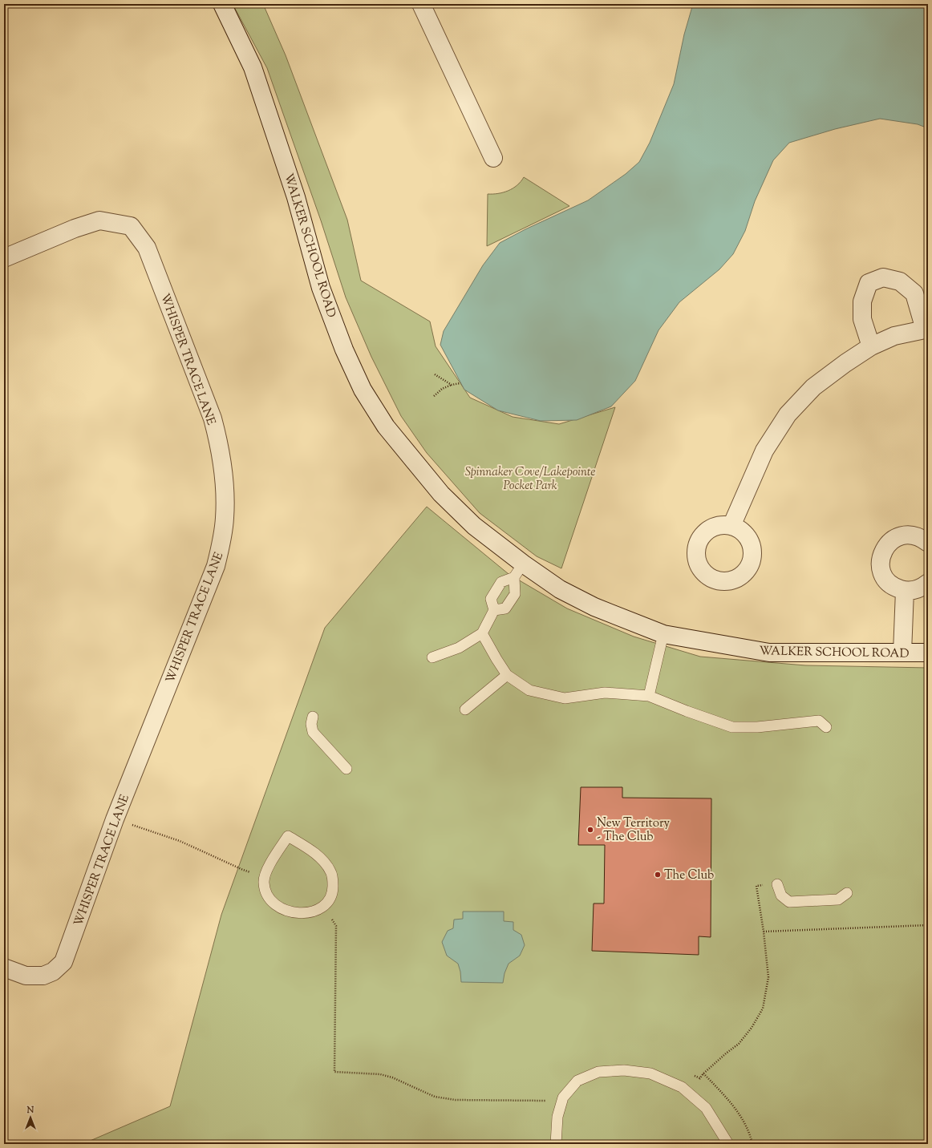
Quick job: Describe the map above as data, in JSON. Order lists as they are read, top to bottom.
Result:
{
  "streets": {
    "street": ["WALKER SCHOOL ROAD", "WHISPER TRACE LANE"]
  },
  "parks": ["Spinnaker Cove/Lakepointe Pocket Park"],
  "places": ["New Territory - The Club", "The Club"],
  "north": "top"
}
